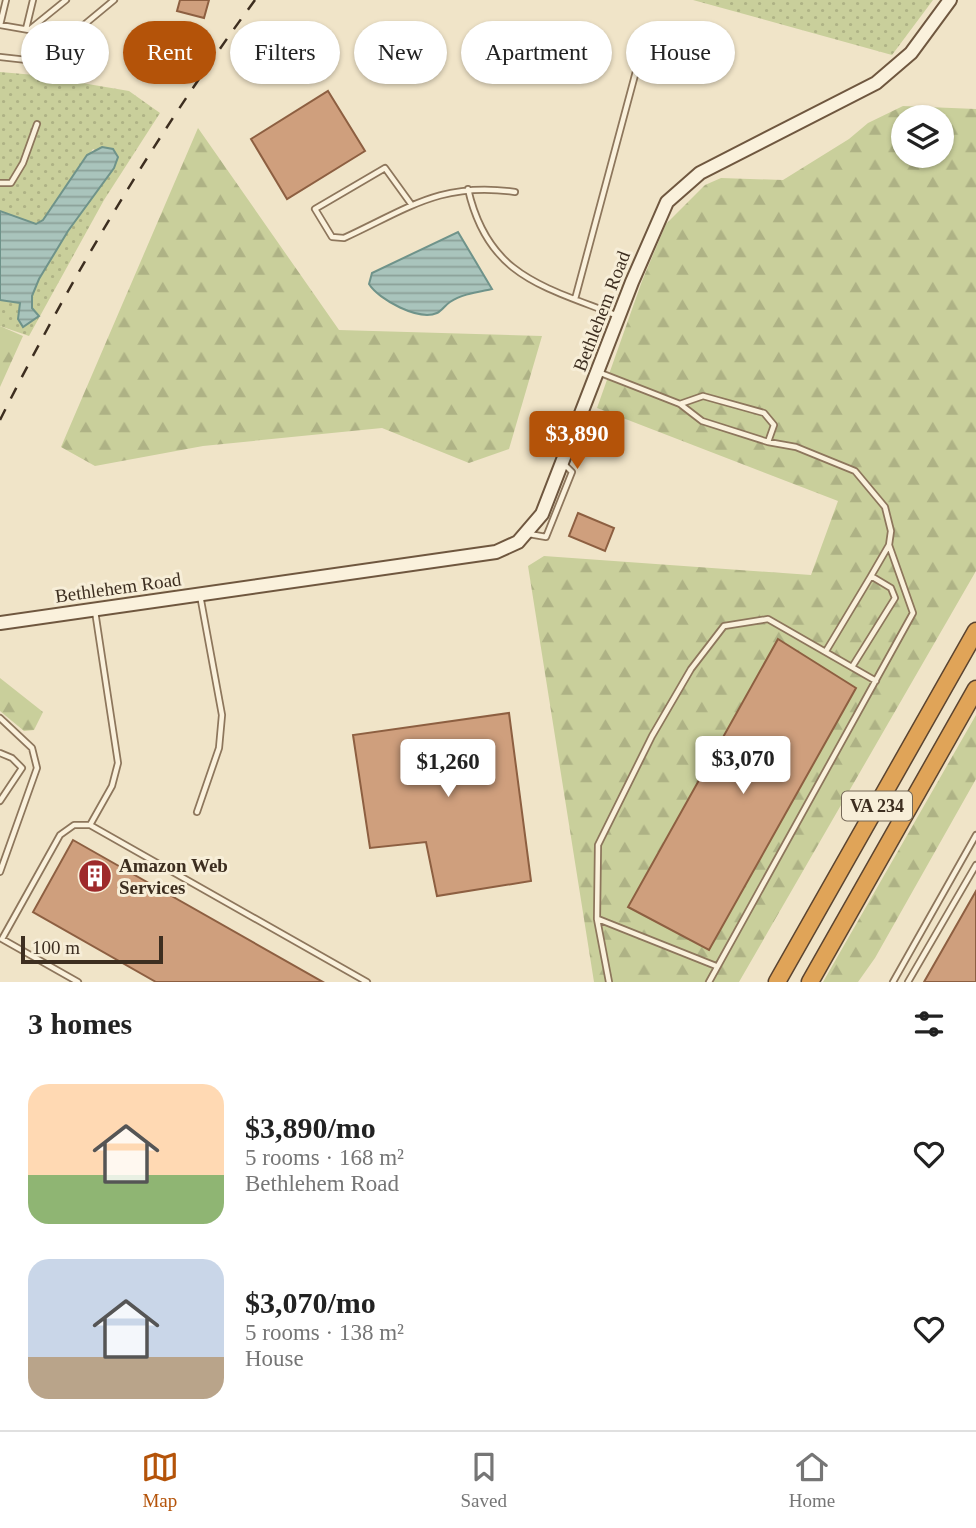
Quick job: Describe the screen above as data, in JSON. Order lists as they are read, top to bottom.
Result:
{
  "streets": {
    "highway": ["VA 234"],
    "street": ["Bethlehem Road"]
  },
  "places": {
    "building": ["Amazon Web Services"]
  },
  "scale_bar": "100 m",
  "page": {
    "chip": [
      "Buy",
      "Rent",
      "Filters",
      "New",
      "Apartment",
      "House"
    ],
    "price": ["$3,890", "$3,070", "$1,260"],
    "scale": "100 m",
    "heading": "3 homes",
    "list": [
      {
        "name": "$3,890/mo",
        "note": "5 rooms · 168 m² · Bethlehem Road"
      },
      {
        "name": "$3,070/mo",
        "note": "5 rooms · 138 m² · House"
      }
    ],
    "tabs": ["Map", "Saved", "Home"]
  }
}
